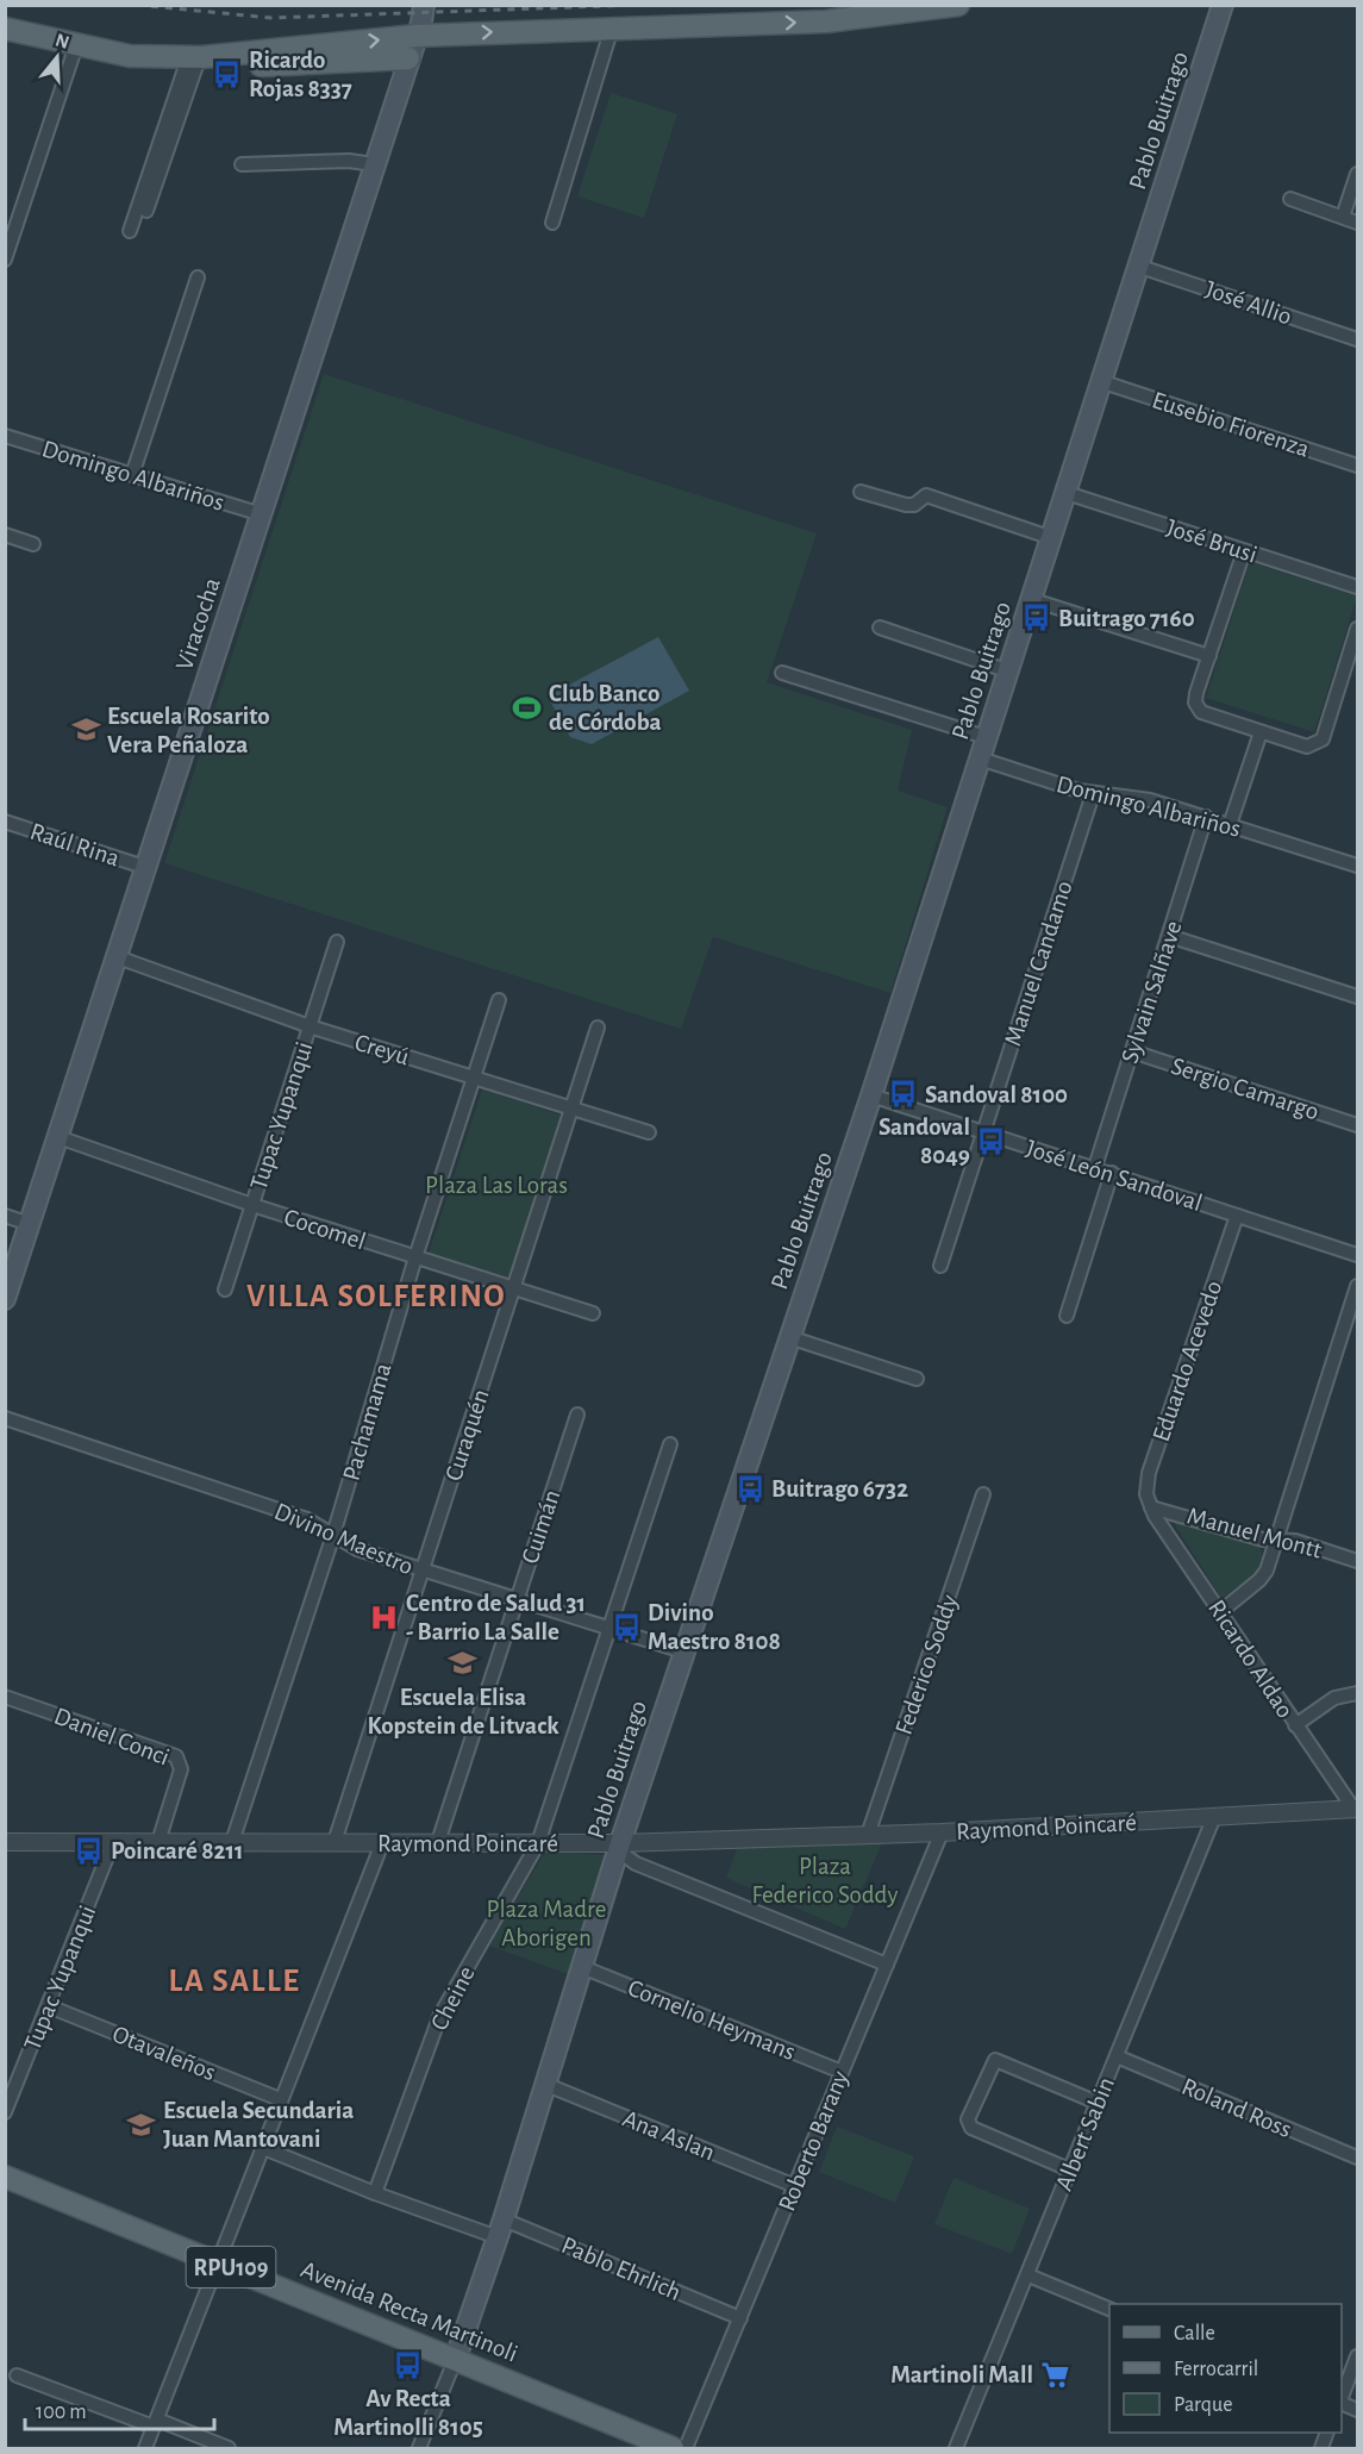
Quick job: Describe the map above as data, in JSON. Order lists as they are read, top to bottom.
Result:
{
  "streets": {
    "main road": [
      "Pablo Buitrago",
      "Viracocha",
      "RPU109",
      "Avenida Recta Martinoli"
    ],
    "street": [
      "José Allio",
      "Eusebio Fiorenza",
      "Domingo Albariños",
      "José Brusi",
      "Raúl Rina",
      "Manuel Candamo",
      "Sylvain Salñave",
      "Creyú",
      "Sergio Camargo",
      "Tupac Yupanqui",
      "José León Sandoval",
      "Cocomel",
      "Eduardo Acevedo",
      "Pachamama",
      "Curaquén",
      "Cuimán",
      "Manuel Montt",
      "Divino Maestro",
      "Ricardo Aldao",
      "Federico Soddy",
      "Daniel Conci",
      "Raymond Poincaré",
      "Cheine",
      "Cornelio Heymans",
      "Otavaleños",
      "Roland Ross",
      "Albert Sabin",
      "Ana Aslan",
      "Roberto Barany",
      "Pablo Ehrlich"
    ]
  },
  "crossings": [
    ["Pablo Buitrago", "José Allio"],
    ["Pablo Buitrago", "Eusebio Fiorenza"],
    ["Pablo Buitrago", "Domingo Albariños"],
    ["Pablo Buitrago", "José Brusi"],
    ["Pablo Buitrago", "José León Sandoval"],
    ["Pablo Buitrago", "Divino Maestro"],
    ["Pablo Buitrago", "Raymond Poincaré"],
    ["Pablo Buitrago", "Cornelio Heymans"],
    ["Pablo Buitrago", "Ana Aslan"],
    ["Pablo Buitrago", "Pablo Ehrlich"],
    ["Pablo Buitrago", "Avenida Recta Martinoli"],
    ["Domingo Albariños", "Viracocha"],
    ["Domingo Albariños", "Manuel Candamo"],
    ["Domingo Albariños", "Sylvain Salñave"],
    ["Viracocha", "Raúl Rina"],
    ["Viracocha", "Creyú"],
    ["Viracocha", "Cocomel"],
    ["Manuel Candamo", "José León Sandoval"],
    ["Sylvain Salñave", "Sergio Camargo"],
    ["Sylvain Salñave", "José León Sandoval"],
    ["Creyú", "Tupac Yupanqui"],
    ["Creyú", "Pachamama"],
    ["Creyú", "Curaquén"],
    ["Tupac Yupanqui", "Cocomel"],
    ["Tupac Yupanqui", "Raymond Poincaré"],
    ["Tupac Yupanqui", "Otavaleños"],
    ["José León Sandoval", "Eduardo Acevedo"],
    ["Cocomel", "Pachamama"],
    ["Cocomel", "Curaquén"],
    ["Eduardo Acevedo", "Manuel Montt"],
    ["Eduardo Acevedo", "Ricardo Aldao"],
    ["Pachamama", "Divino Maestro"],
    ["Pachamama", "Raymond Poincaré"],
    ["Curaquén", "Divino Maestro"],
    ["Curaquén", "Raymond Poincaré"],
    ["Cuimán", "Divino Maestro"],
    ["Cuimán", "Raymond Poincaré"],
    ["Manuel Montt", "Ricardo Aldao"],
    ["Divino Maestro", "Cheine"],
    ["Ricardo Aldao", "Raymond Poincaré"],
    ["Federico Soddy", "Raymond Poincaré"],
    ["Daniel Conci", "Raymond Poincaré"],
    ["Raymond Poincaré", "Cheine"],
    ["Raymond Poincaré", "Albert Sabin"],
    ["Raymond Poincaré", "Roberto Barany"],
    ["Cheine", "Pablo Ehrlich"],
    ["Cornelio Heymans", "Roberto Barany"],
    ["Roland Ross", "Albert Sabin"],
    ["Ana Aslan", "Roberto Barany"],
    ["Roberto Barany", "Pablo Ehrlich"]
  ],
  "districts": ["VILLA SOLFERINO", "LA SALLE"],
  "parks": ["Plaza Las Loras", "Plaza Federico Soddy", "Plaza Madre Aborigen"],
  "places": {
    "bus stop": [
      "Ricardo Rojas 8337",
      "Buitrago 7160",
      "Sandoval 8100",
      "Sandoval 8049",
      "Buitrago 6732",
      "Divino Maestro 8108",
      "Poincaré 8211",
      "Av Recta Martinolli 8105"
    ],
    "sports": ["Club Banco de Córdoba"],
    "school or university": ["Escuela Rosarito Vera Peñaloza", "Escuela Elisa Kopstein de Litvack", "Escuela Secundaria Juan Mantovani"],
    "hospital": ["Centro de Salud 31 - Barrio La Salle"],
    "supermarket": ["Martinoli Mall"]
  },
  "legend": ["Calle", "Ferrocarril", "Parque"],
  "scale_bar": "100 m",
  "north": "top"
}
